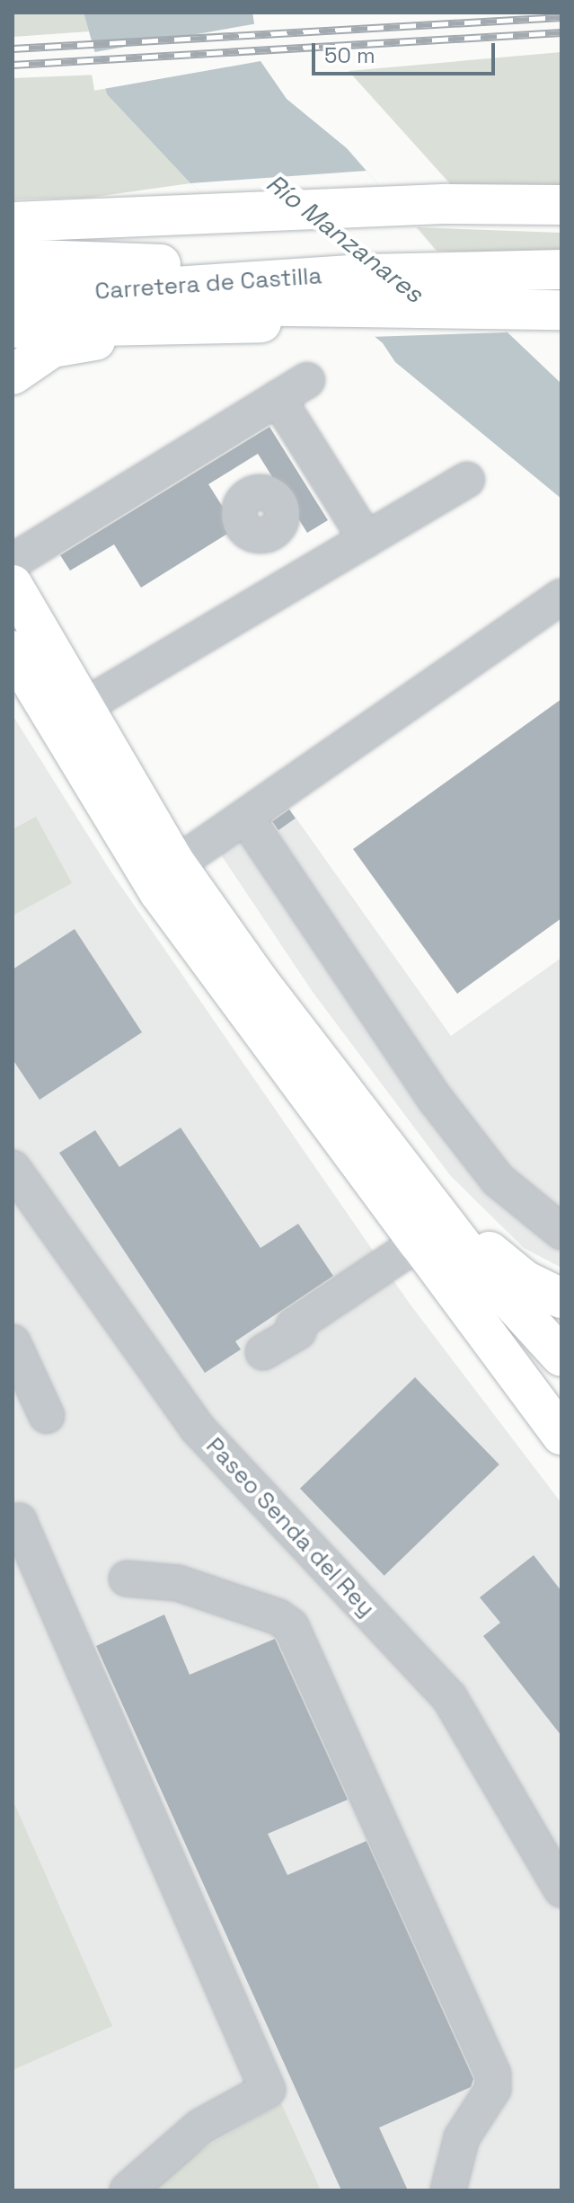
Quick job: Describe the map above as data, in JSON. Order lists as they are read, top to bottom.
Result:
{
  "streets": {
    "main road": ["Carretera de Castilla"],
    "street": ["Paseo Senda del Rey"]
  },
  "water": ["Río Manzanares"],
  "scale_bar": "50 m"
}
